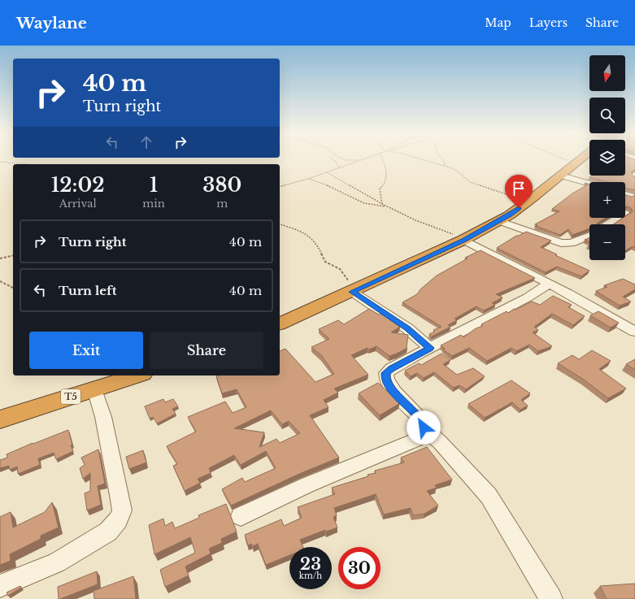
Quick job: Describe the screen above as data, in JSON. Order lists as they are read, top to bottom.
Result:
{
  "streets": {
    "highway": ["T5"]
  },
  "north": "bottom",
  "page": {
    "header": "Waylane",
    "nav": ["Map", "Layers", "Share"],
    "map_buttons": ["+", "−"],
    "turn": ["40 m", "Turn right"],
    "eta": [
      "12:02",
      "Arrival",
      "1",
      "min",
      "380",
      "m"
    ],
    "list": [
      {
        "name": "Turn right",
        "value": "40 m"
      },
      {
        "name": "Turn left",
        "value": "40 m"
      }
    ],
    "buttons": ["Exit", "Share"],
    "speed": "23 km/h",
    "limit": "30"
  }
}
